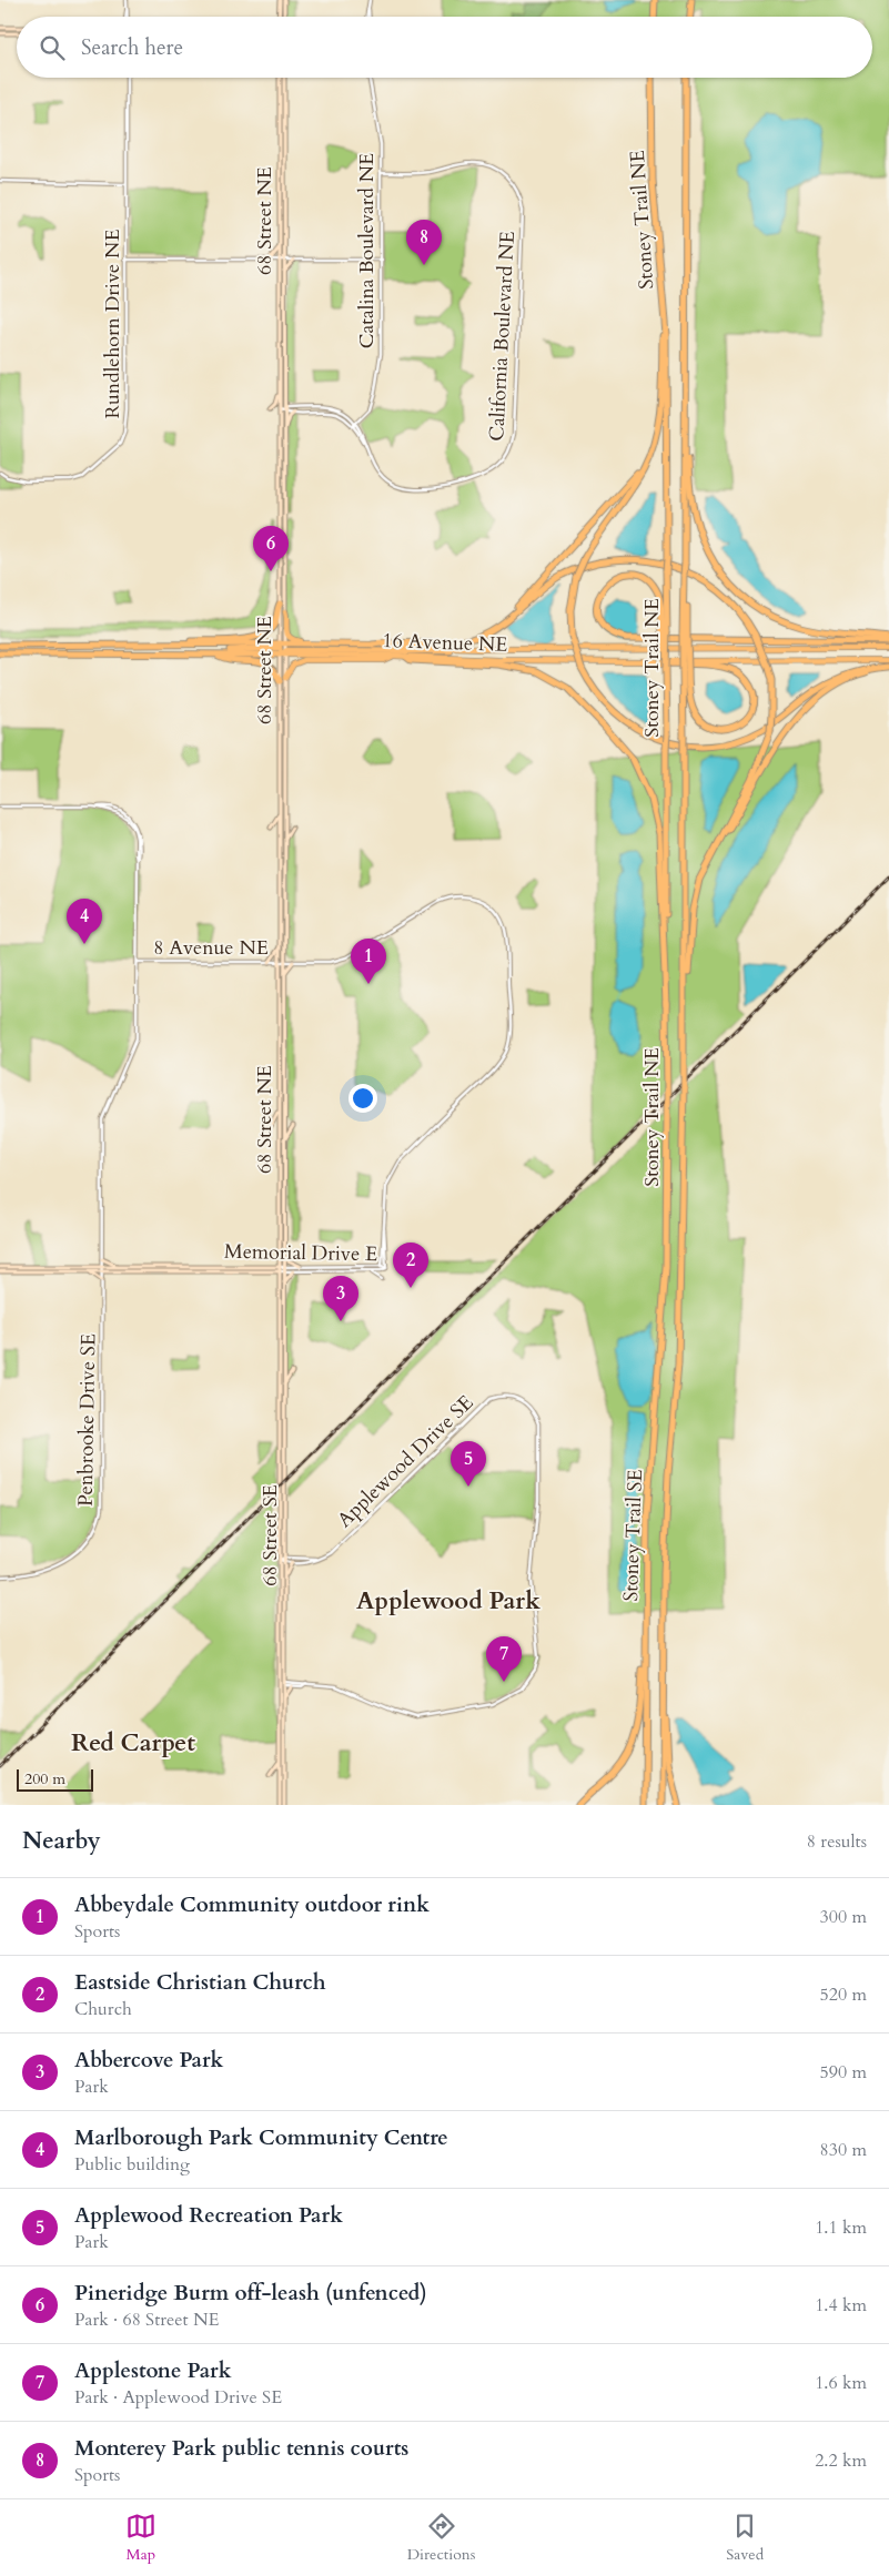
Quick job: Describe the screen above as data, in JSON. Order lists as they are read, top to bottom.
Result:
{
  "streets": {
    "highway": ["Stoney Trail NE", "16 Avenue NE", "Stoney Trail SE"],
    "main road": ["68 Street NE", "Memorial Drive E", "68 Street SE"],
    "street": [
      "Catalina Boulevard NE",
      "Rundlehorn Drive NE",
      "California Boulevard NE",
      "8 Avenue NE",
      "Penbrooke Drive SE",
      "Applewood Drive SE"
    ]
  },
  "crossings": [
    ["Stoney Trail NE", "Stoney Trail SE"],
    ["68 Street NE", "California Boulevard NE"],
    ["68 Street NE", "16 Avenue NE"],
    ["68 Street NE", "8 Avenue NE"],
    ["68 Street NE", "Memorial Drive E"],
    ["68 Street NE", "68 Street SE"],
    ["Catalina Boulevard NE", "California Boulevard NE"],
    ["8 Avenue NE", "Penbrooke Drive SE"],
    ["Memorial Drive E", "Penbrooke Drive SE"],
    ["Memorial Drive E", "68 Street SE"],
    ["Applewood Drive SE", "68 Street SE"]
  ],
  "districts": ["Applewood Park", "Red Carpet"],
  "scale_bar": "200 m",
  "page": {
    "search": "Search here",
    "pins": [
      "8",
      "6",
      "4",
      "1",
      "2",
      "3",
      "5",
      "7"
    ],
    "scale": "200 m",
    "heading": ["Nearby", "8 results"],
    "list": [
      {
        "mark": "1",
        "name": "Abbeydale Community outdoor rink",
        "note": "Sports",
        "value": "300 m"
      },
      {
        "mark": "2",
        "name": "Eastside Christian Church",
        "note": "Church",
        "value": "520 m"
      },
      {
        "mark": "3",
        "name": "Abbercove Park",
        "note": "Park",
        "value": "590 m"
      },
      {
        "mark": "4",
        "name": "Marlborough Park Community Centre",
        "note": "Public building",
        "value": "830 m"
      },
      {
        "mark": "5",
        "name": "Applewood Recreation Park",
        "note": "Park",
        "value": "1.1 km"
      },
      {
        "mark": "6",
        "name": "Pineridge Burm off-leash (unfenced)",
        "note": "Park · 68 Street NE",
        "value": "1.4 km"
      },
      {
        "mark": "7",
        "name": "Applestone Park",
        "note": "Park · Applewood Drive SE",
        "value": "1.6 km"
      },
      {
        "mark": "8",
        "name": "Monterey Park public tennis courts",
        "note": "Sports",
        "value": "2.2 km"
      }
    ],
    "nav": ["Map", "Directions", "Saved"]
  }
}
